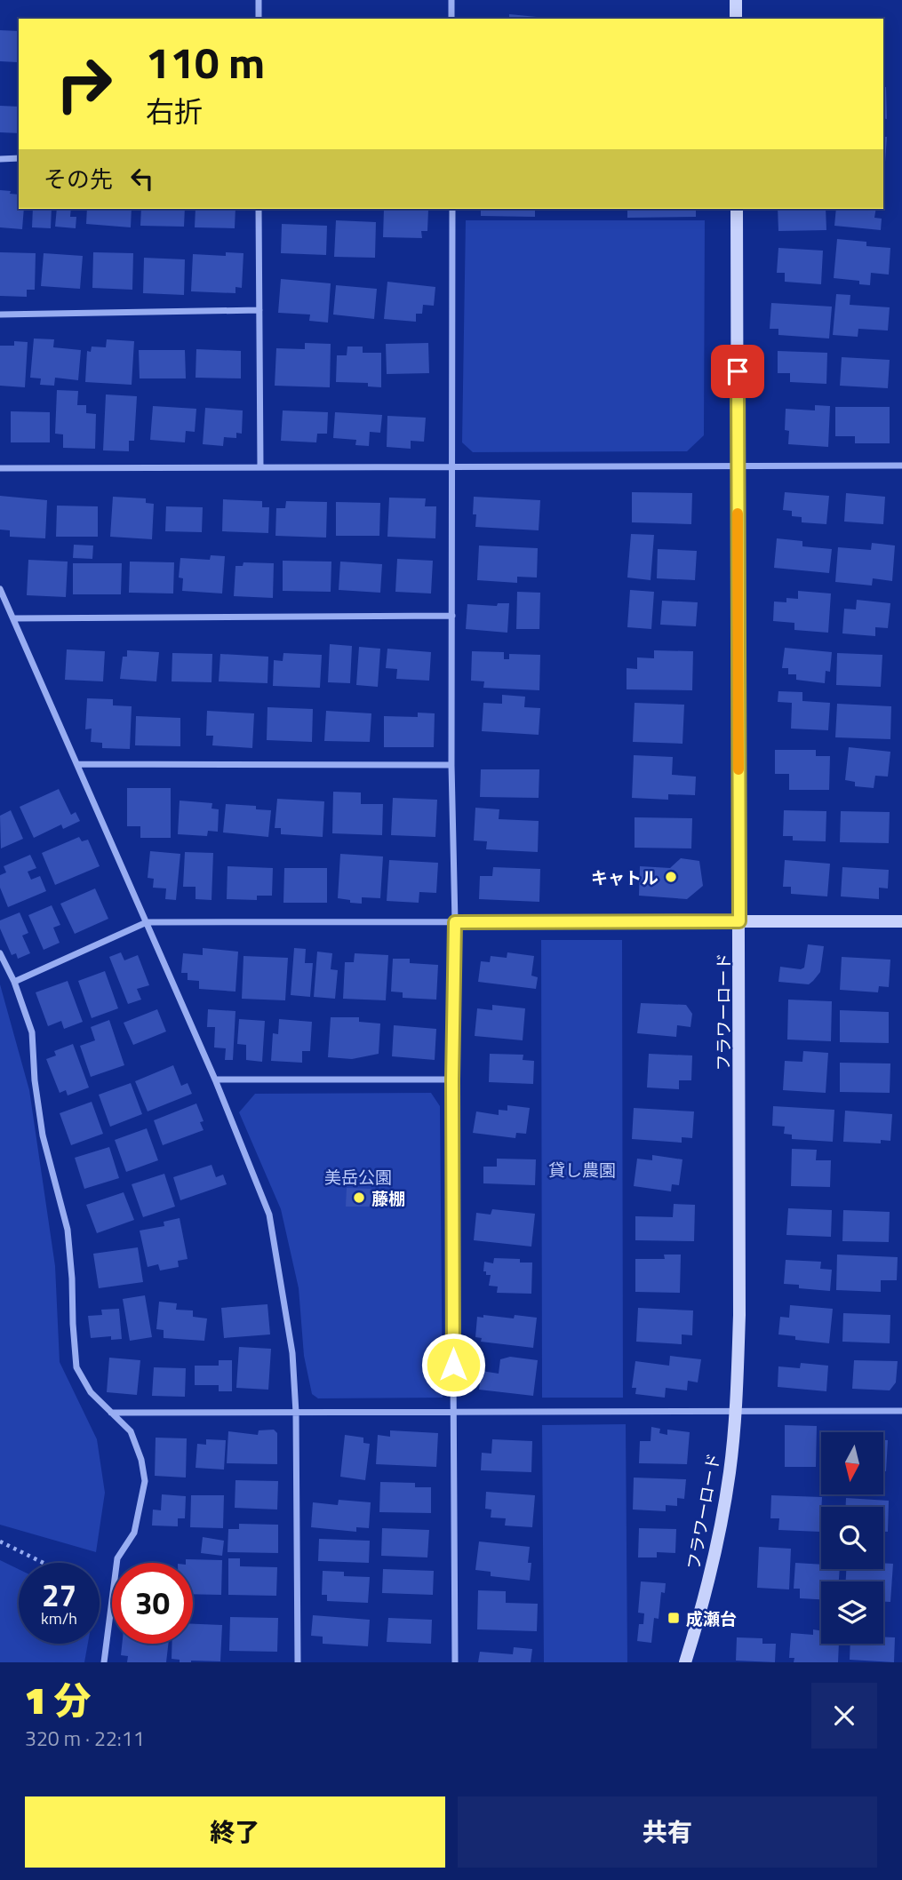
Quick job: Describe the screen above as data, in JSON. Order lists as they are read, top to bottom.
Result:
{
  "streets": {
    "street": ["フラワーロード"]
  },
  "parks": ["貸し農園", "美岳公園"],
  "places": {
    "other": ["キャトル", "藤棚"],
    "transit": ["成瀬台"]
  },
  "north": "bottom",
  "page": {
    "turn": ["110 m", "右折"],
    "then": "その先",
    "speed": "27 km/h",
    "limit": "30",
    "heading": ["1 分", "320 m · 22:11"],
    "buttons": ["終了", "共有"]
  }
}
